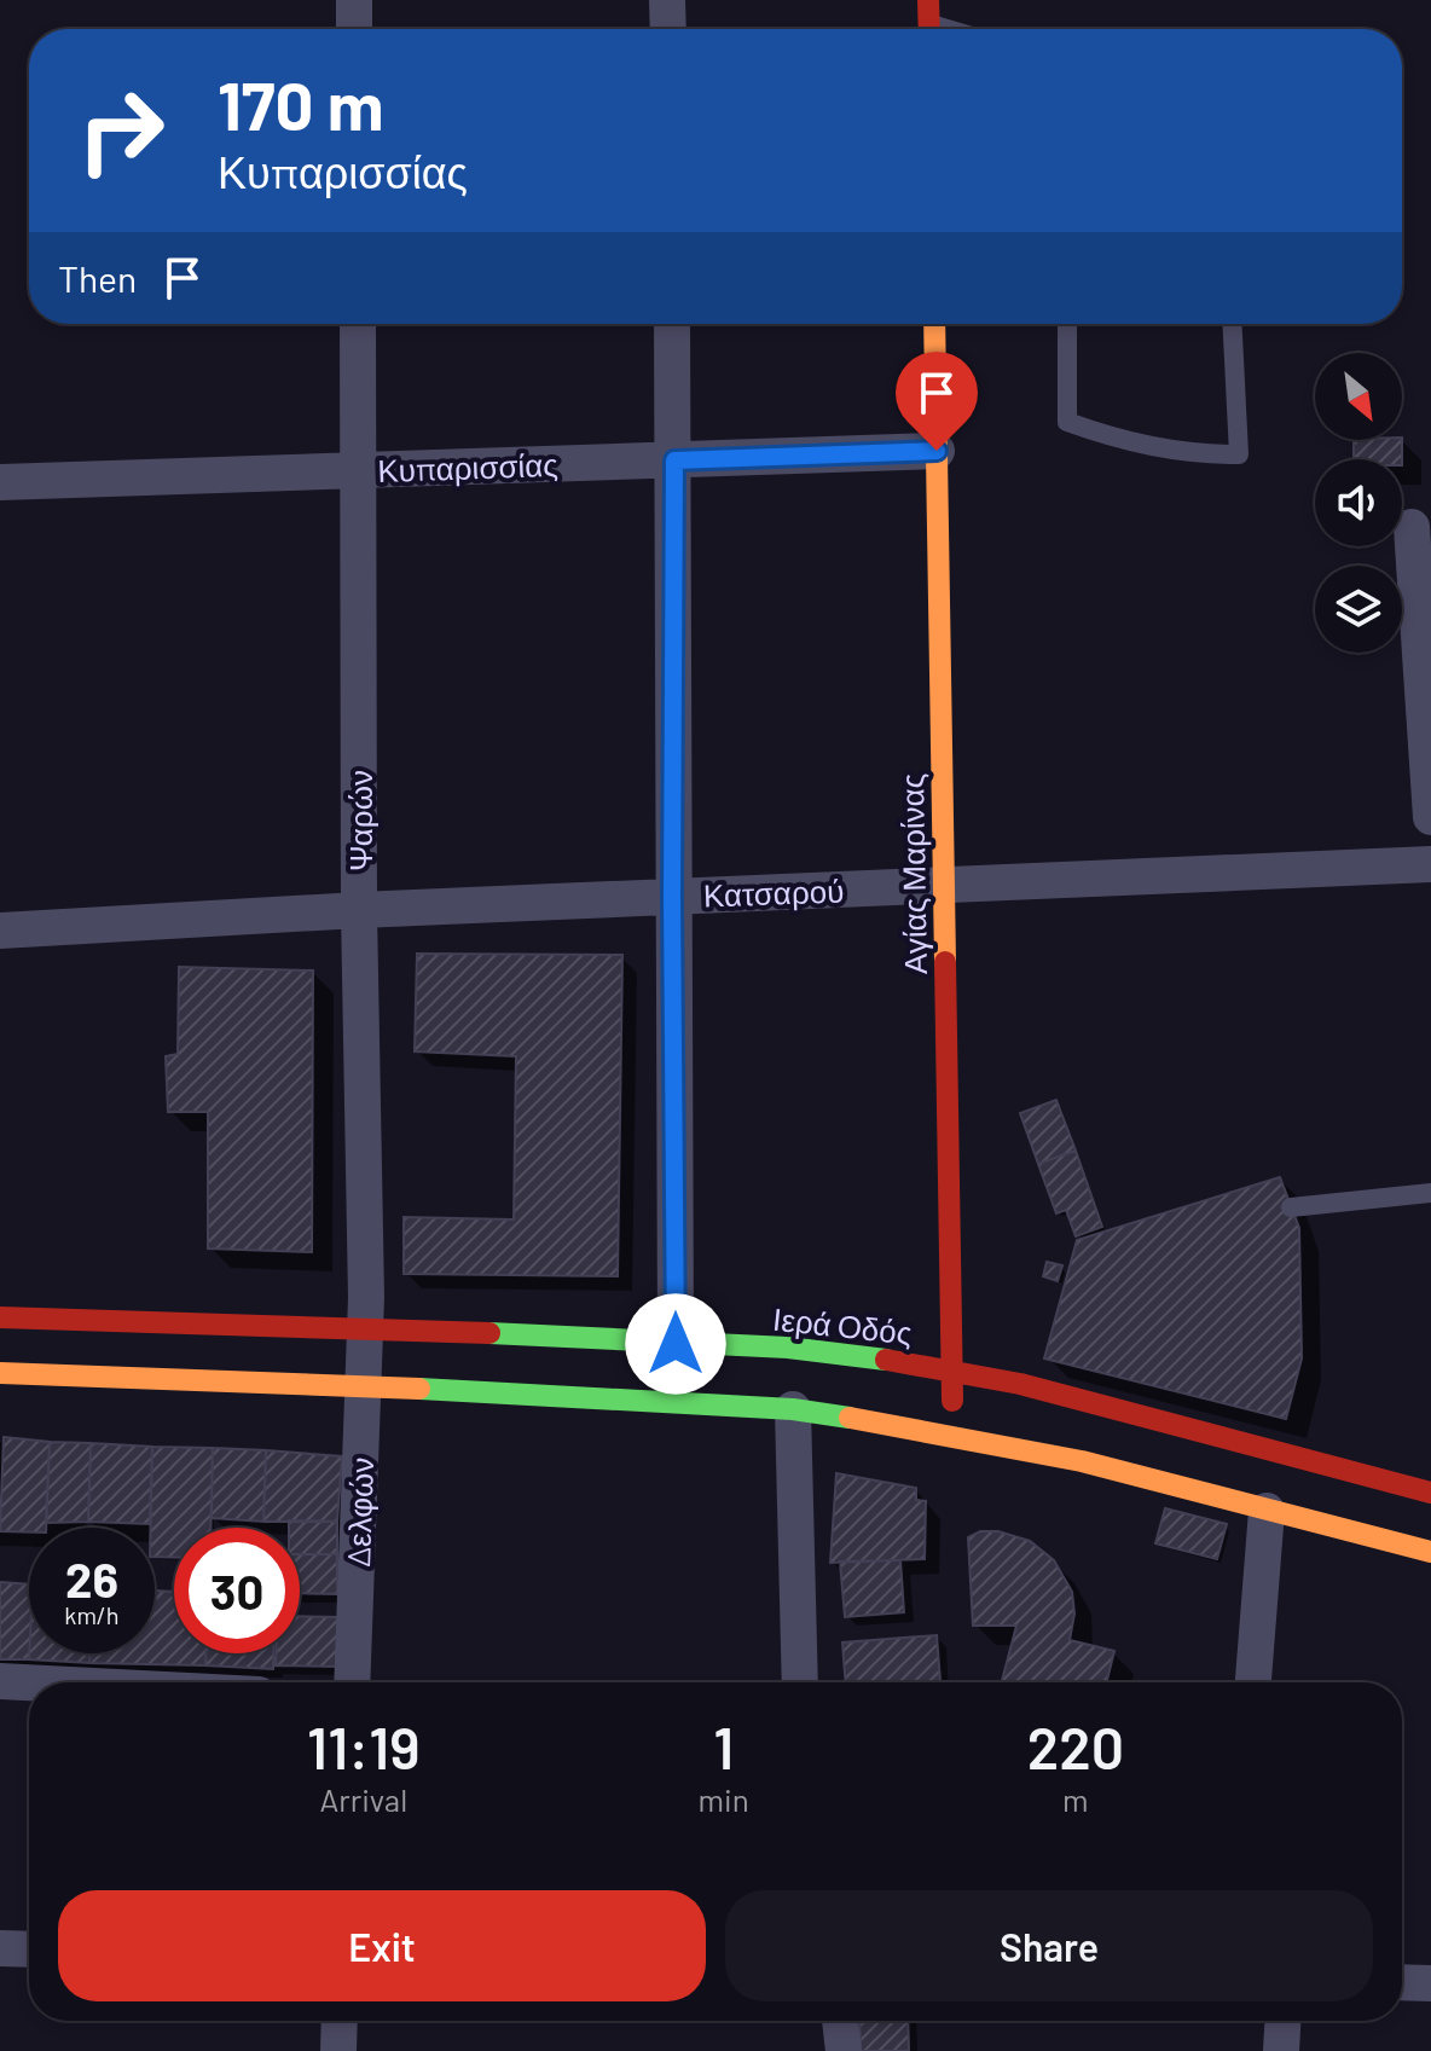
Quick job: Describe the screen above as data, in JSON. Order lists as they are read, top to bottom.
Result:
{
  "streets": {
    "main road": ["Αγίας Μαρίνας", "Ιερά Οδός"],
    "street": [
      "Κυπαρισσίας",
      "Ψαρών",
      "Κατσαρού",
      "Δελφών"
    ]
  },
  "crossings": [
    ["Κυπαρισσίας", "Ψαρών"],
    ["Κυπαρισσίας", "Αγίας Μαρίνας"],
    ["Ψαρών", "Κατσαρού"],
    ["Ψαρών", "Ιερά Οδός"],
    ["Ψαρών", "Δελφών"],
    ["Αγίας Μαρίνας", "Κατσαρού"],
    ["Αγίας Μαρίνας", "Ιερά Οδός"],
    ["Ιερά Οδός", "Δελφών"]
  ],
  "north": "bottom right",
  "page": {
    "turn": ["170 m", "Κυπαρισσίας"],
    "then": "Then",
    "speed": "26 km/h",
    "limit": "30",
    "eta": [
      "11:19",
      "Arrival",
      "1",
      "min",
      "220",
      "m"
    ],
    "buttons": ["Exit", "Share"]
  }
}
